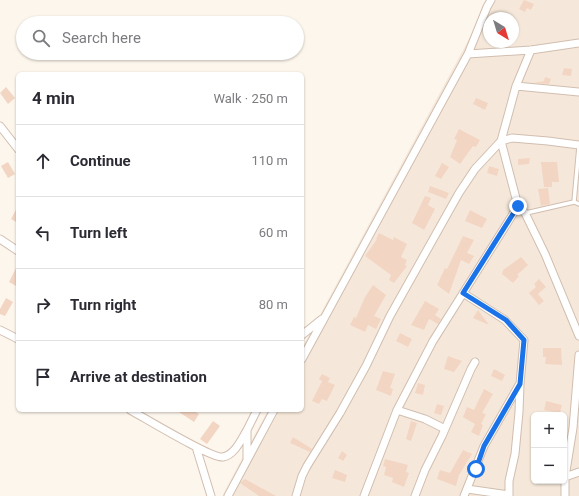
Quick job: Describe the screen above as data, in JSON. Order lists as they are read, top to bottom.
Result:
{
  "north": "bottom right",
  "page": {
    "search": "Search here",
    "heading": ["4 min", "Walk · 250 m"],
    "list": [
      ["Continue", "110 m"],
      ["Turn left", "60 m"],
      ["Turn right", "80 m"],
      "Arrive at destination"
    ],
    "map_buttons": ["+", "−"]
  }
}
